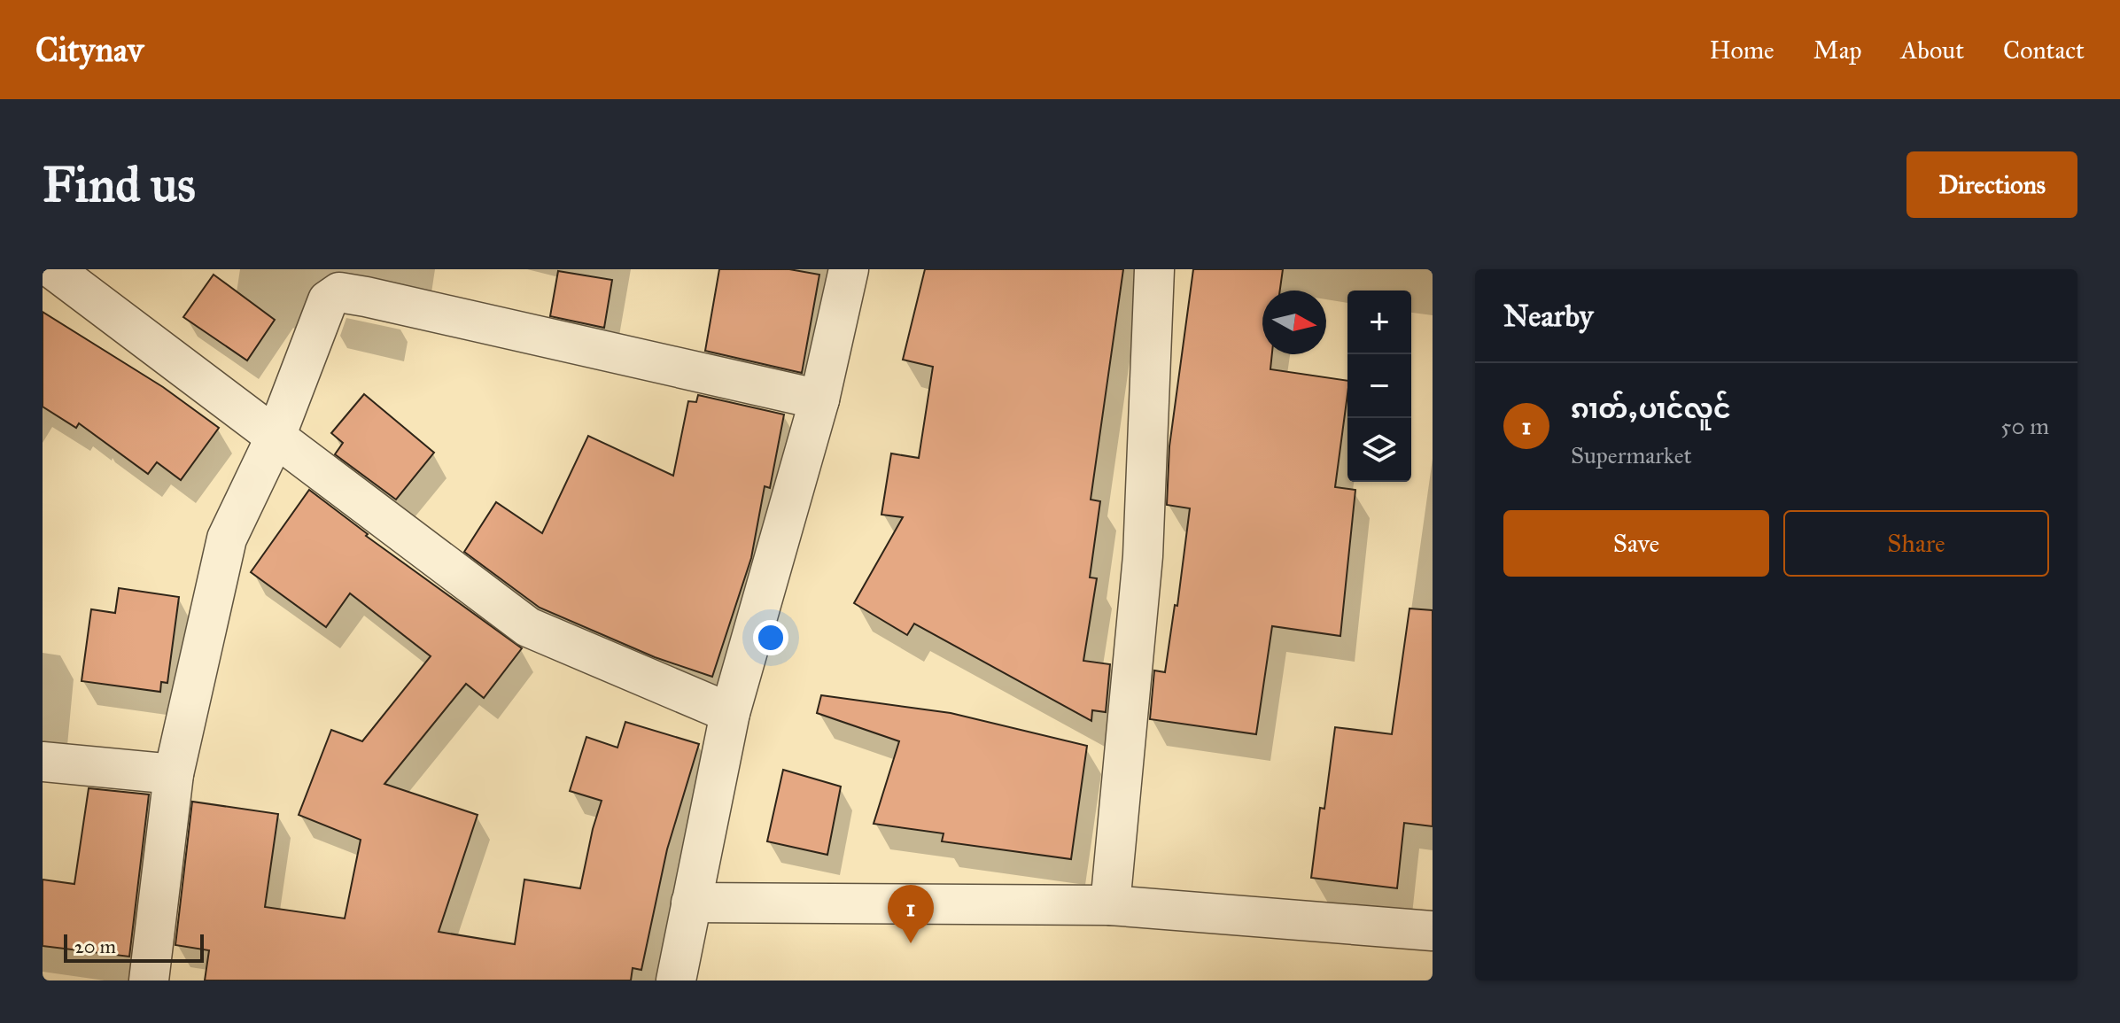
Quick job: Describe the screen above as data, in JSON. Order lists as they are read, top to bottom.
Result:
{
  "scale_bar": "20 m",
  "north": "right",
  "page": {
    "header": "Citynav",
    "nav": [
      "Home",
      "Map",
      "About",
      "Contact"
    ],
    "buttons": [
      "Directions",
      ["Save", "Share"]
    ],
    "title": "Find us",
    "heading": "Nearby",
    "map_buttons": ["+", "−"],
    "list": [
      {
        "mark": "1",
        "name": "ၵၢတ်ႇပၢင်လူင်",
        "note": "Supermarket",
        "value": "50 m"
      }
    ],
    "pins": "1",
    "scale": "20 m"
  }
}
